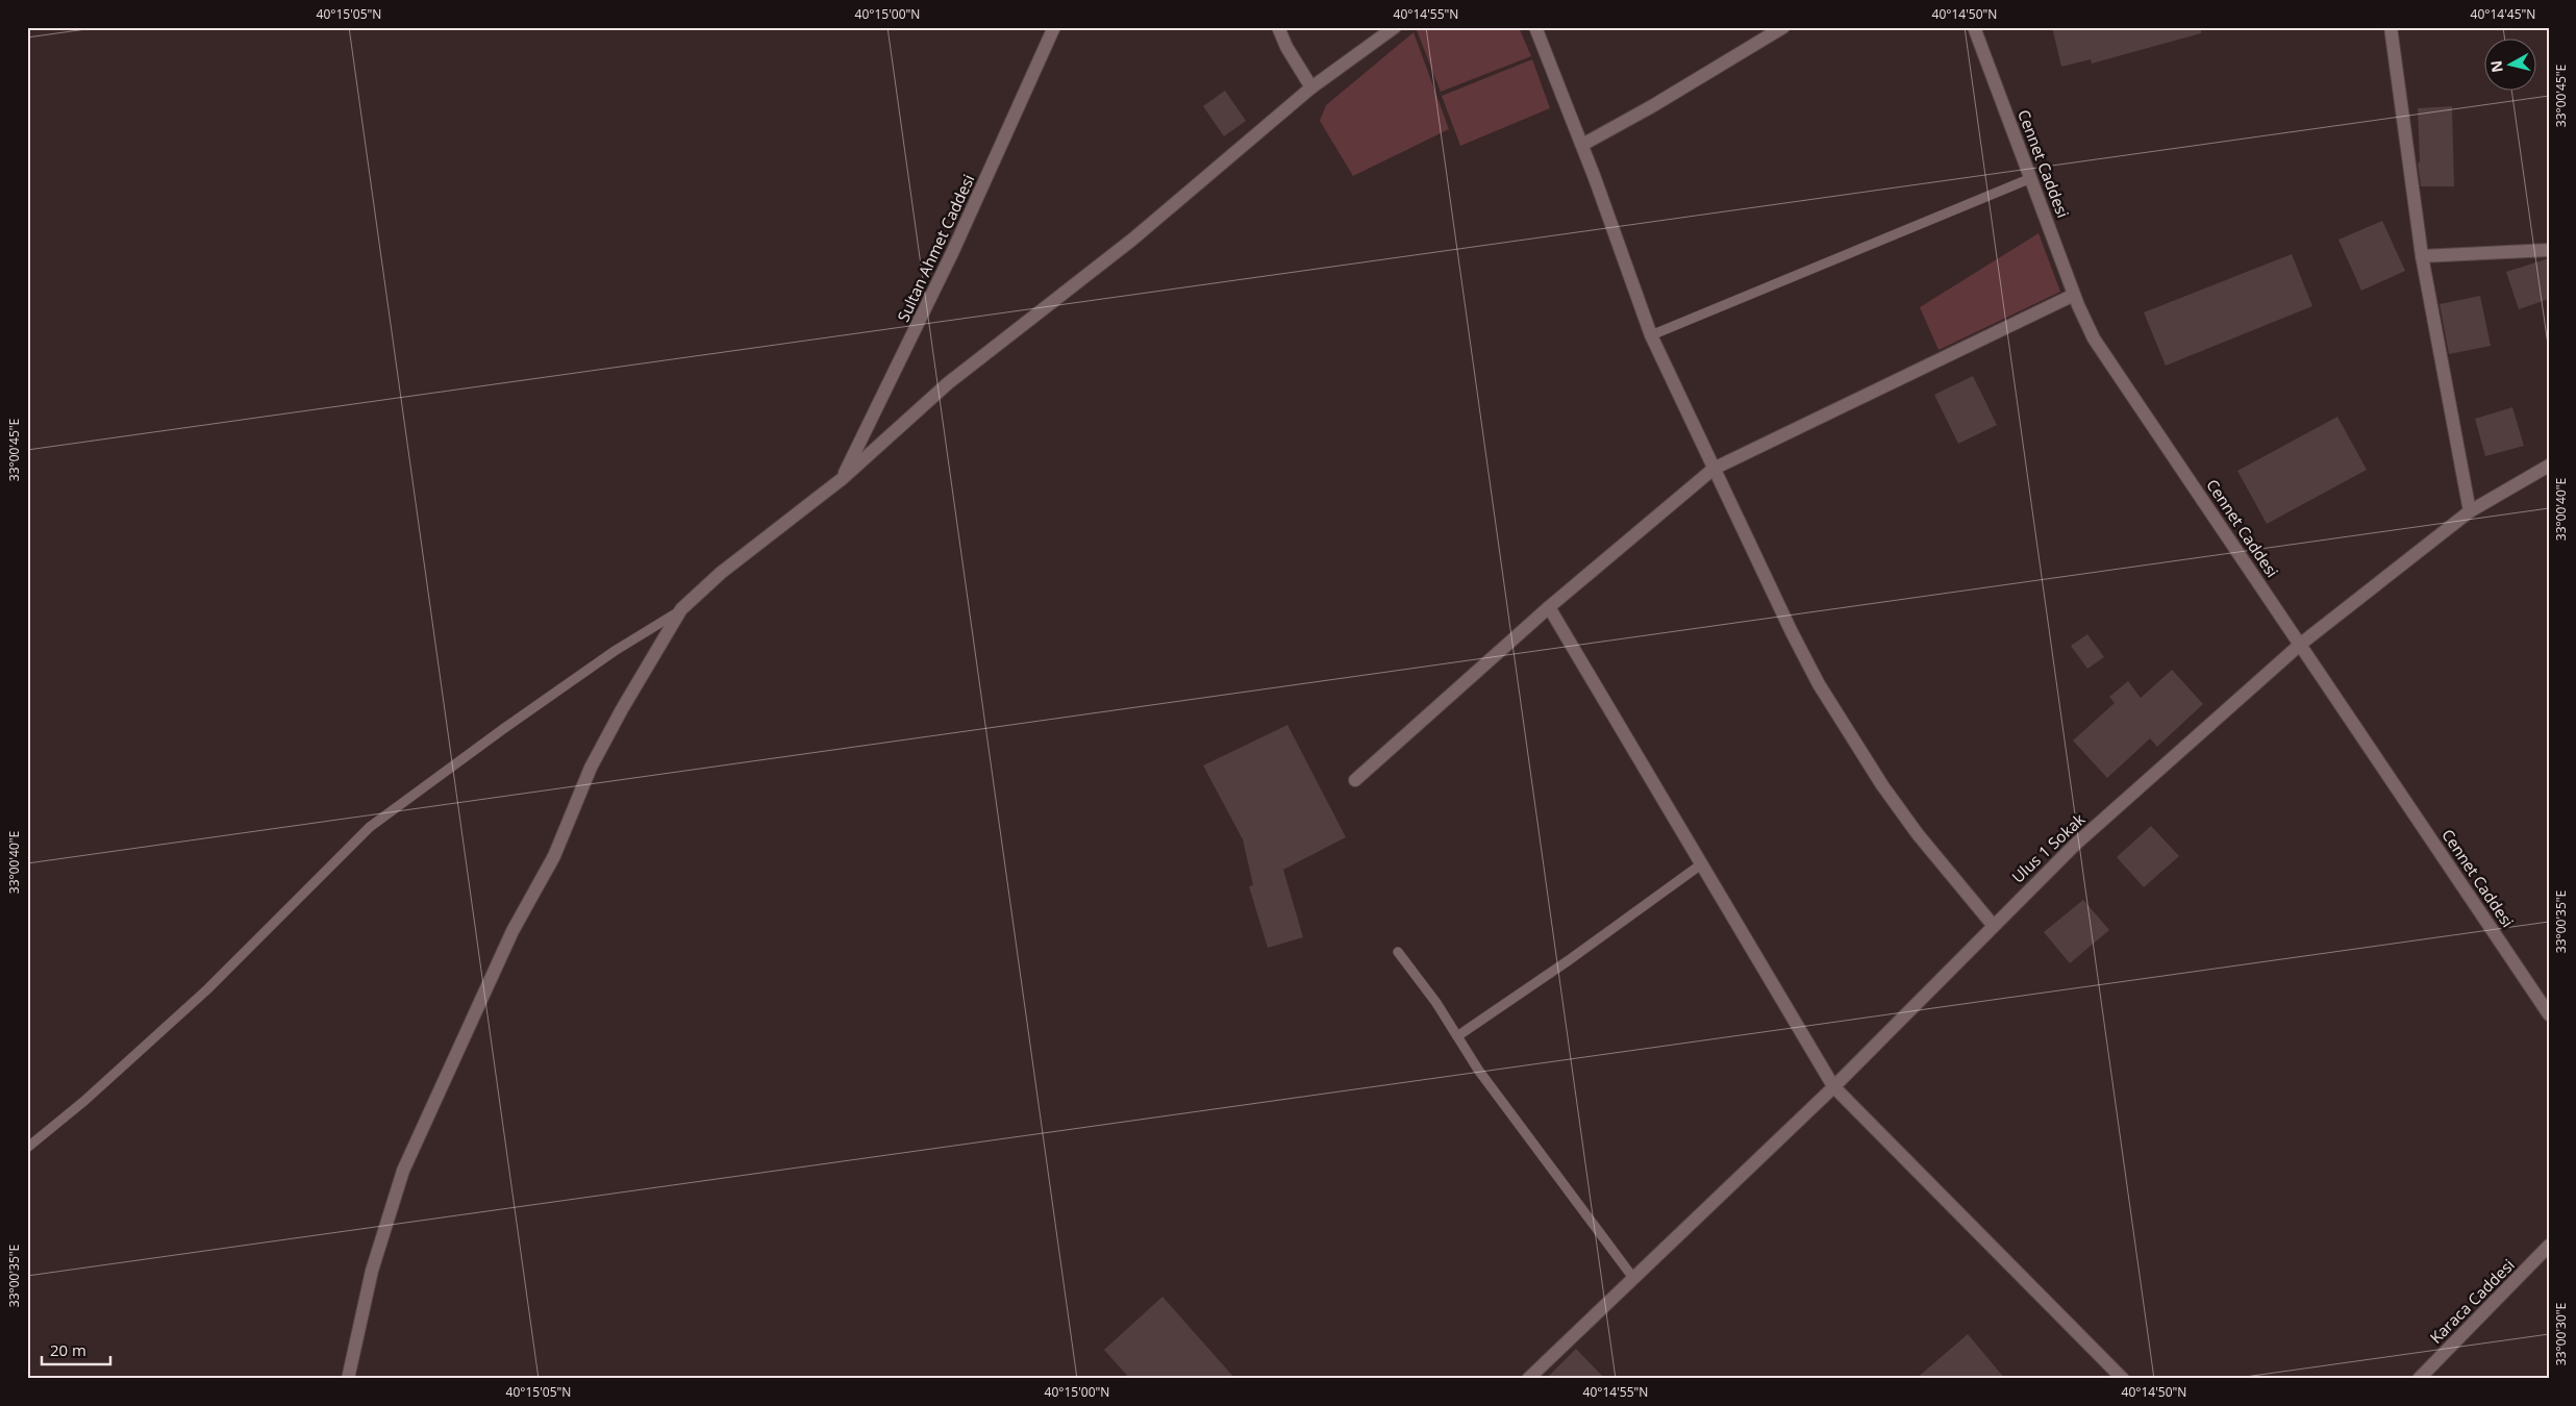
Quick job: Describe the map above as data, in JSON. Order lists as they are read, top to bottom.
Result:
{
  "streets": {
    "street": [
      "Cennet Caddesi",
      "Sultan Ahmet Caddesi",
      "Ulus 1 Sokak",
      "Karaca Caddesi"
    ]
  },
  "crossings": [
    ["Cennet Caddesi", "Ulus 1 Sokak"]
  ],
  "scale_bar": "20 m",
  "north": "left",
  "coordinates": [
    "40°15'05\"N",
    "40°15'00\"N",
    "40°14'55\"N",
    "40°14'50\"N",
    "40°14'45\"N",
    "33°00'45\"E",
    "33°00'40\"E",
    "33°00'35\"E",
    "33°00'30\"E"
  ]
}
